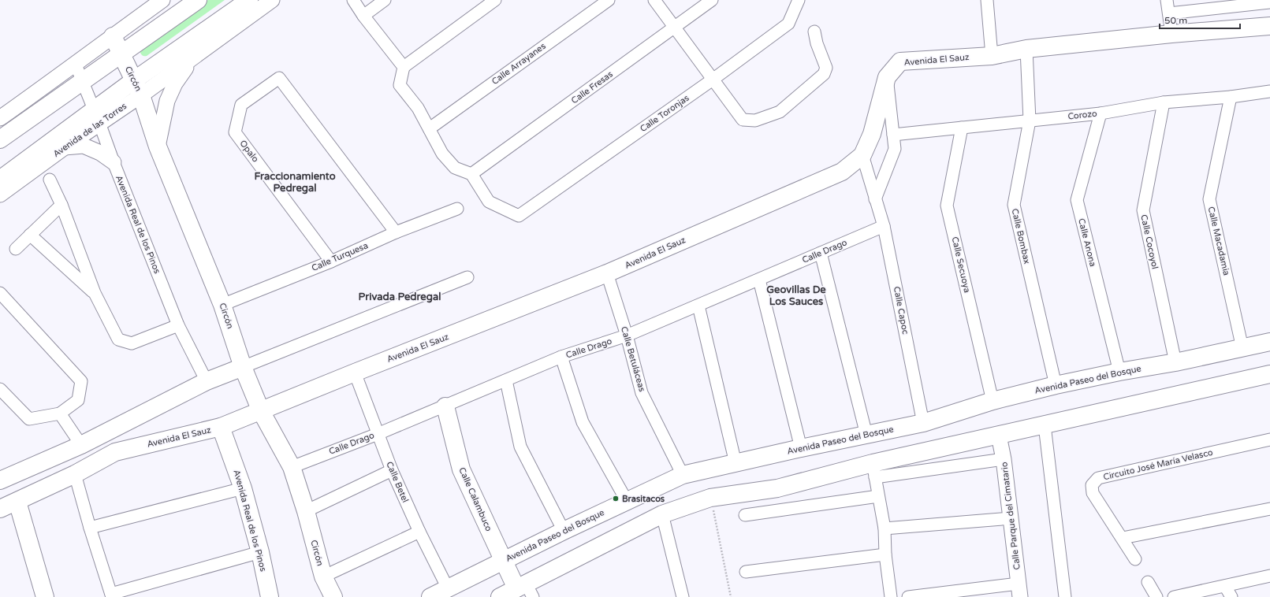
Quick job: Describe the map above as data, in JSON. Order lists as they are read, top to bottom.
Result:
{
  "streets": {
    "main road": [
      "Avenida El Sauz",
      "Circón",
      "Avenida de las Torres",
      "Avenida Real de los Pinos",
      "Avenida Paseo del Bosque",
      "Calle Calambuco"
    ],
    "street": [
      "Calle Arrayanes",
      "Calle Fresas",
      "Calle Toronjas",
      "Corozo",
      "Opalo",
      "Calle Bombax",
      "Calle Macadamia",
      "Calle Cocoyol",
      "Calle Anona",
      "Calle Drago",
      "Calle Turquesa",
      "Calle Secuoya",
      "Calle Capoc",
      "Calle Betuláceas",
      "Circuito José María Velasco",
      "Calle Betel",
      "Calle Parque del Cimatario"
    ]
  },
  "crossings": [
    ["Avenida El Sauz", "Circón"],
    ["Avenida El Sauz", "Avenida Real de los Pinos"],
    ["Avenida El Sauz", "Calle Bombax"],
    ["Avenida El Sauz", "Calle Capoc"],
    ["Avenida El Sauz", "Calle Betuláceas"],
    ["Avenida El Sauz", "Calle Betel"],
    ["Circón", "Avenida de las Torres"],
    ["Circón", "Calle Drago"],
    ["Circón", "Calle Turquesa"],
    ["Calle Fresas", "Calle Toronjas"],
    ["Corozo", "Calle Bombax"],
    ["Corozo", "Calle Macadamia"],
    ["Corozo", "Calle Cocoyol"],
    ["Corozo", "Calle Anona"],
    ["Corozo", "Calle Secuoya"],
    ["Avenida de las Torres", "Avenida Real de los Pinos"],
    ["Opalo", "Calle Turquesa"],
    ["Calle Bombax", "Avenida Paseo del Bosque"],
    ["Calle Macadamia", "Avenida Paseo del Bosque"],
    ["Calle Cocoyol", "Avenida Paseo del Bosque"],
    ["Calle Anona", "Avenida Paseo del Bosque"],
    ["Calle Drago", "Calle Capoc"],
    ["Calle Drago", "Calle Betuláceas"],
    ["Calle Drago", "Calle Betel"],
    ["Calle Drago", "Calle Calambuco"],
    ["Calle Secuoya", "Avenida Paseo del Bosque"],
    ["Calle Capoc", "Avenida Paseo del Bosque"],
    ["Calle Betuláceas", "Avenida Paseo del Bosque"],
    ["Avenida Paseo del Bosque", "Calle Betel"],
    ["Avenida Paseo del Bosque", "Calle Calambuco"]
  ],
  "districts": ["Fraccionamiento Pedregal", "Geovillas De Los Sauces", "Privada Pedregal"],
  "places": ["Brasitacos"],
  "scale_bar": "50 m"
}
